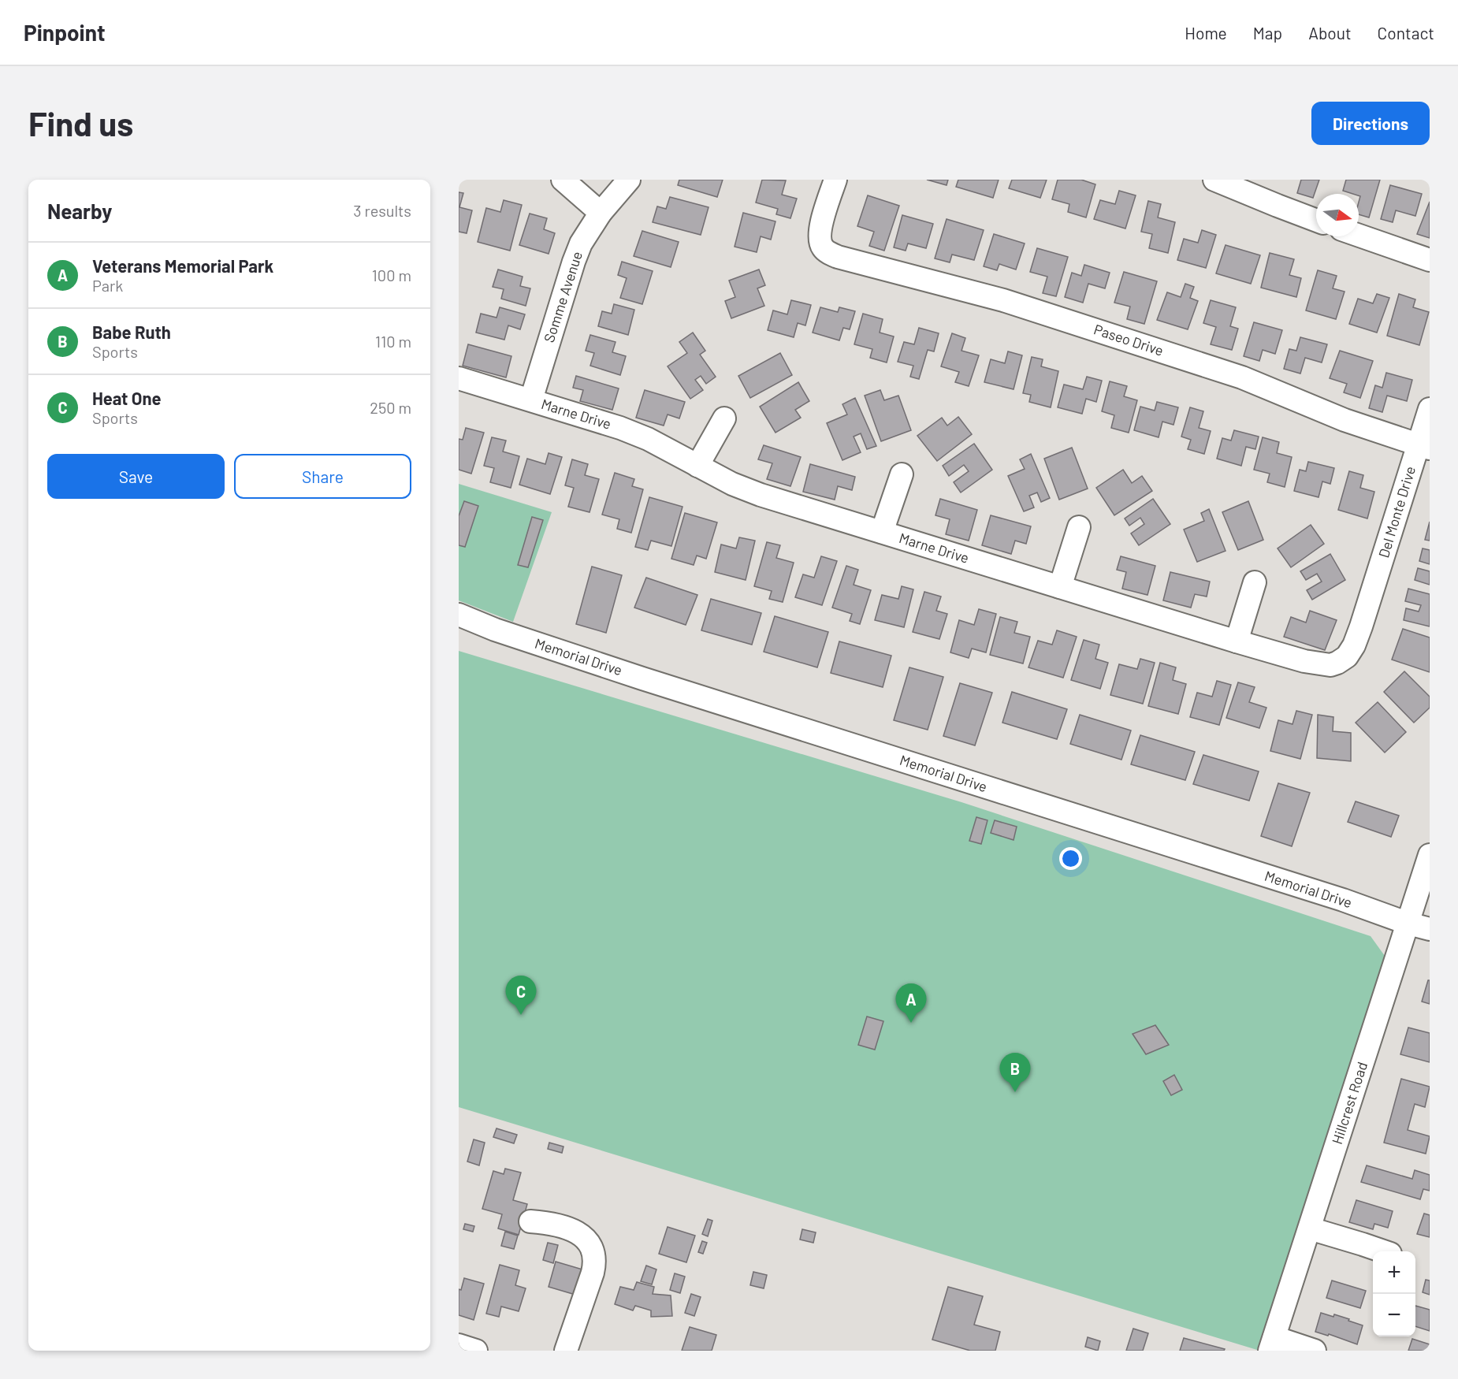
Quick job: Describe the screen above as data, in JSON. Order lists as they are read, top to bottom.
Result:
{
  "streets": {
    "street": [
      "Somme Avenue",
      "Paseo Drive",
      "Marne Drive",
      "Del Monte Drive",
      "Memorial Drive",
      "Hillcrest Road"
    ]
  },
  "crossings": [
    ["Somme Avenue", "Marne Drive"],
    ["Paseo Drive", "Del Monte Drive"],
    ["Marne Drive", "Del Monte Drive"],
    ["Memorial Drive", "Hillcrest Road"]
  ],
  "north": "right",
  "page": {
    "header": "Pinpoint",
    "nav": [
      "Home",
      "Map",
      "About",
      "Contact"
    ],
    "buttons": [
      "Directions",
      ["Save", "Share"]
    ],
    "title": "Find us",
    "heading": ["Nearby", "3 results"],
    "list": [
      {
        "mark": "A",
        "name": "Veterans Memorial Park",
        "note": "Park",
        "value": "100 m"
      },
      {
        "mark": "B",
        "name": "Babe Ruth",
        "note": "Sports",
        "value": "110 m"
      },
      {
        "mark": "C",
        "name": "Heat One",
        "note": "Sports",
        "value": "250 m"
      }
    ],
    "pins": ["C", "A", "B"],
    "map_buttons": ["+", "−"]
  }
}
